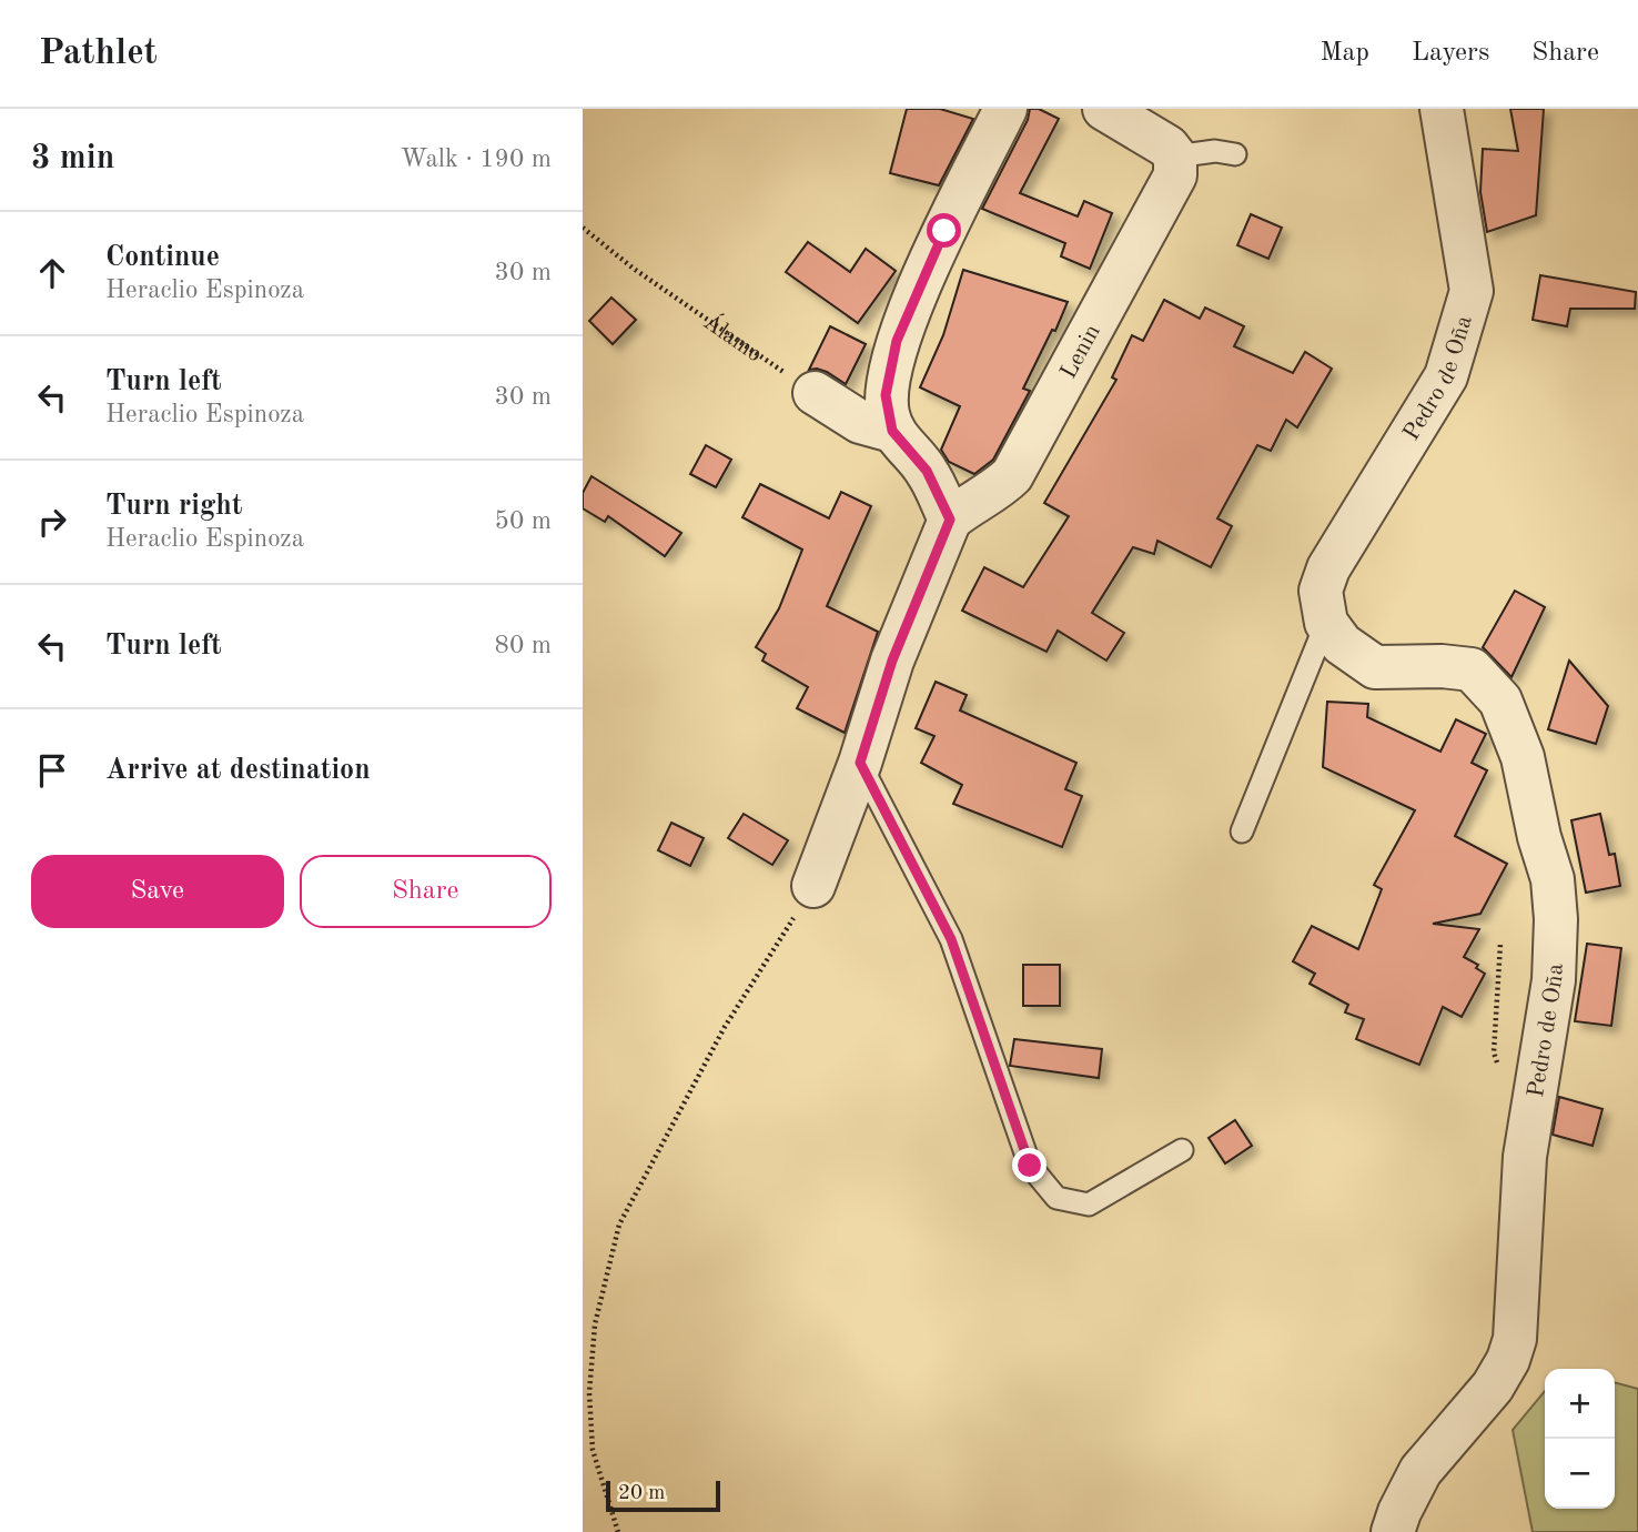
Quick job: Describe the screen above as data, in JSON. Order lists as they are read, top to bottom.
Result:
{
  "streets": {
    "street": ["Lenin", "Pedro de Oña"],
    "path": ["Álamo"]
  },
  "scale_bar": "20 m",
  "page": {
    "header": "Pathlet",
    "nav": ["Map", "Layers", "Share"],
    "heading": ["3 min", "Walk · 190 m"],
    "list": [
      ["Continue", "Heraclio Espinoza", "30 m"],
      ["Turn left", "Heraclio Espinoza", "30 m"],
      ["Turn right", "Heraclio Espinoza", "50 m"],
      ["Turn left", "80 m"],
      "Arrive at destination"
    ],
    "buttons": ["Save", "Share"],
    "map_buttons": ["+", "−"],
    "scale": "20 m"
  }
}
